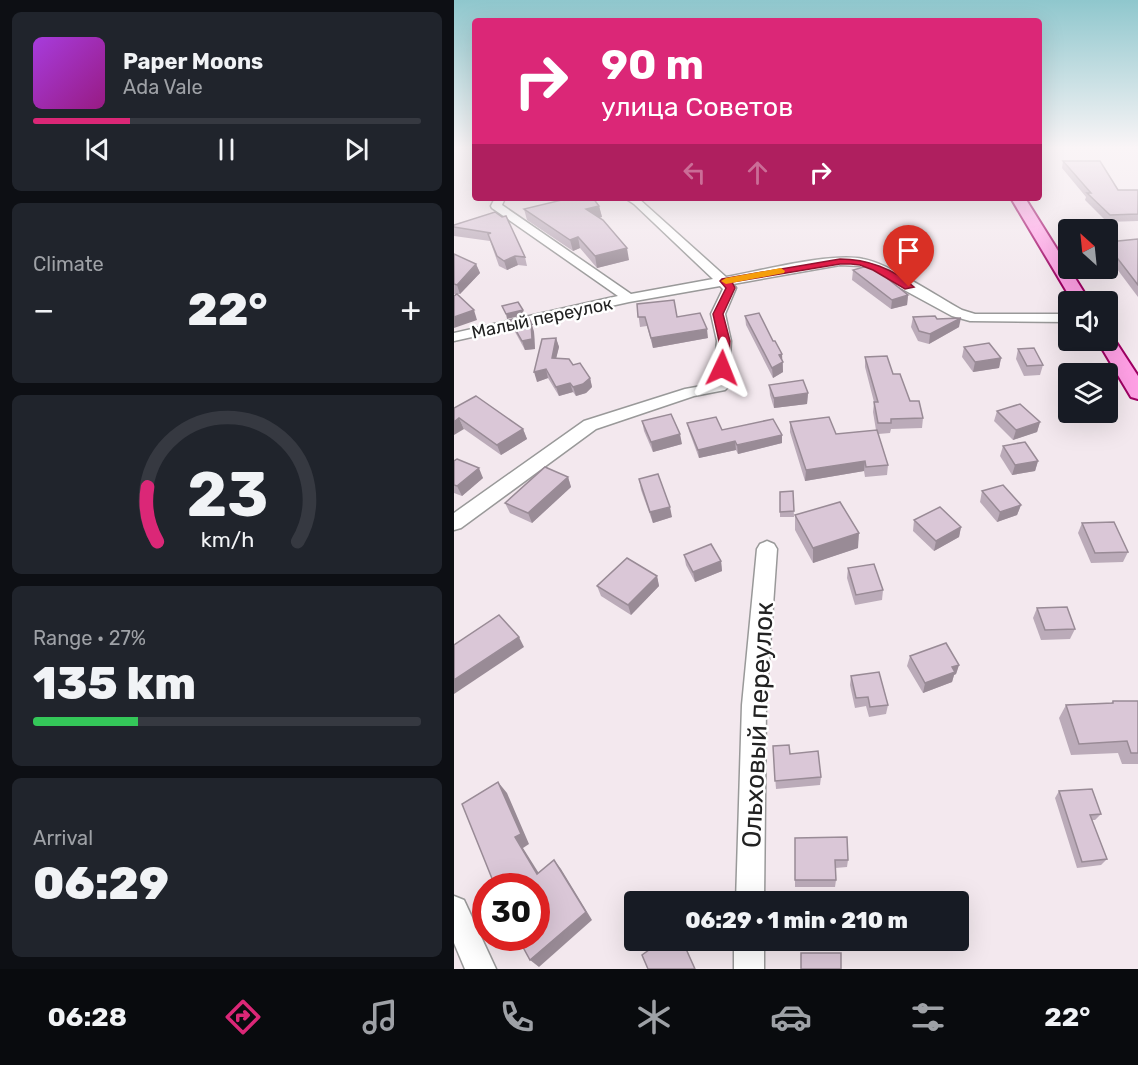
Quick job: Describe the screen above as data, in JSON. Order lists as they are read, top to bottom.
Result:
{
  "streets": {
    "street": ["Малый переулок", "Ольховый переулок"]
  },
  "north": "top left",
  "page": {
    "turn": ["90 m", "улица Советов"],
    "song": ["Paper Moons", "Ada Vale"],
    "tile": [
      "Climate",
      ["Range · 27%", "135 km"],
      ["Arrival", "06:29"]
    ],
    "heat": ["−", "22°", "+"],
    "limit": "30",
    "trip": "06:29 · 1 min · 210 m",
    "tabs": ["06:28", "22°"],
    "gauge": ["23", "km/h"]
  }
}
